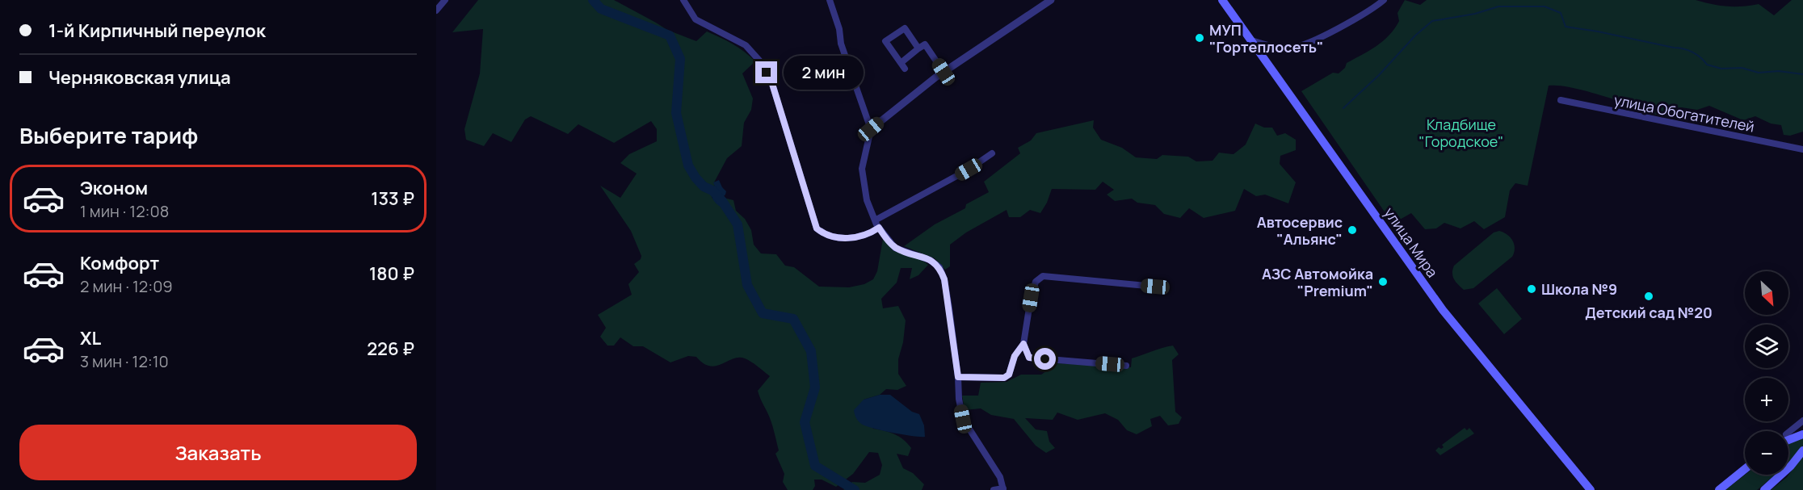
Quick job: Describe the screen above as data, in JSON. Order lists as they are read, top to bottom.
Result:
{
  "streets": {
    "main road": ["улица Мира"],
    "street": ["улица Обогатителей"]
  },
  "parks": ["Кладбище \"Городское\""],
  "places": [
    "МУП \"Гортеплосеть\"",
    "Автосервис \"Альянс\"",
    "АЗС Автомойка \"Premium\"",
    "Школа №9",
    "Детский сад №20"
  ],
  "north": "bottom right",
  "page": {
    "banner": ["1-й Кирпичный переулок", "Черняковская улица"],
    "bubble": "2 мин",
    "heading": "Выберите тариф",
    "list": [
      {
        "name": "Эконом",
        "note": "1 мин · 12:08",
        "value": "133 ₽"
      },
      {
        "name": "Комфорт",
        "note": "2 мин · 12:09",
        "value": "180 ₽"
      },
      {
        "name": "XL",
        "note": "3 мин · 12:10",
        "value": "226 ₽"
      }
    ],
    "map_buttons": ["+", "−"],
    "buttons": "Заказать"
  }
}
